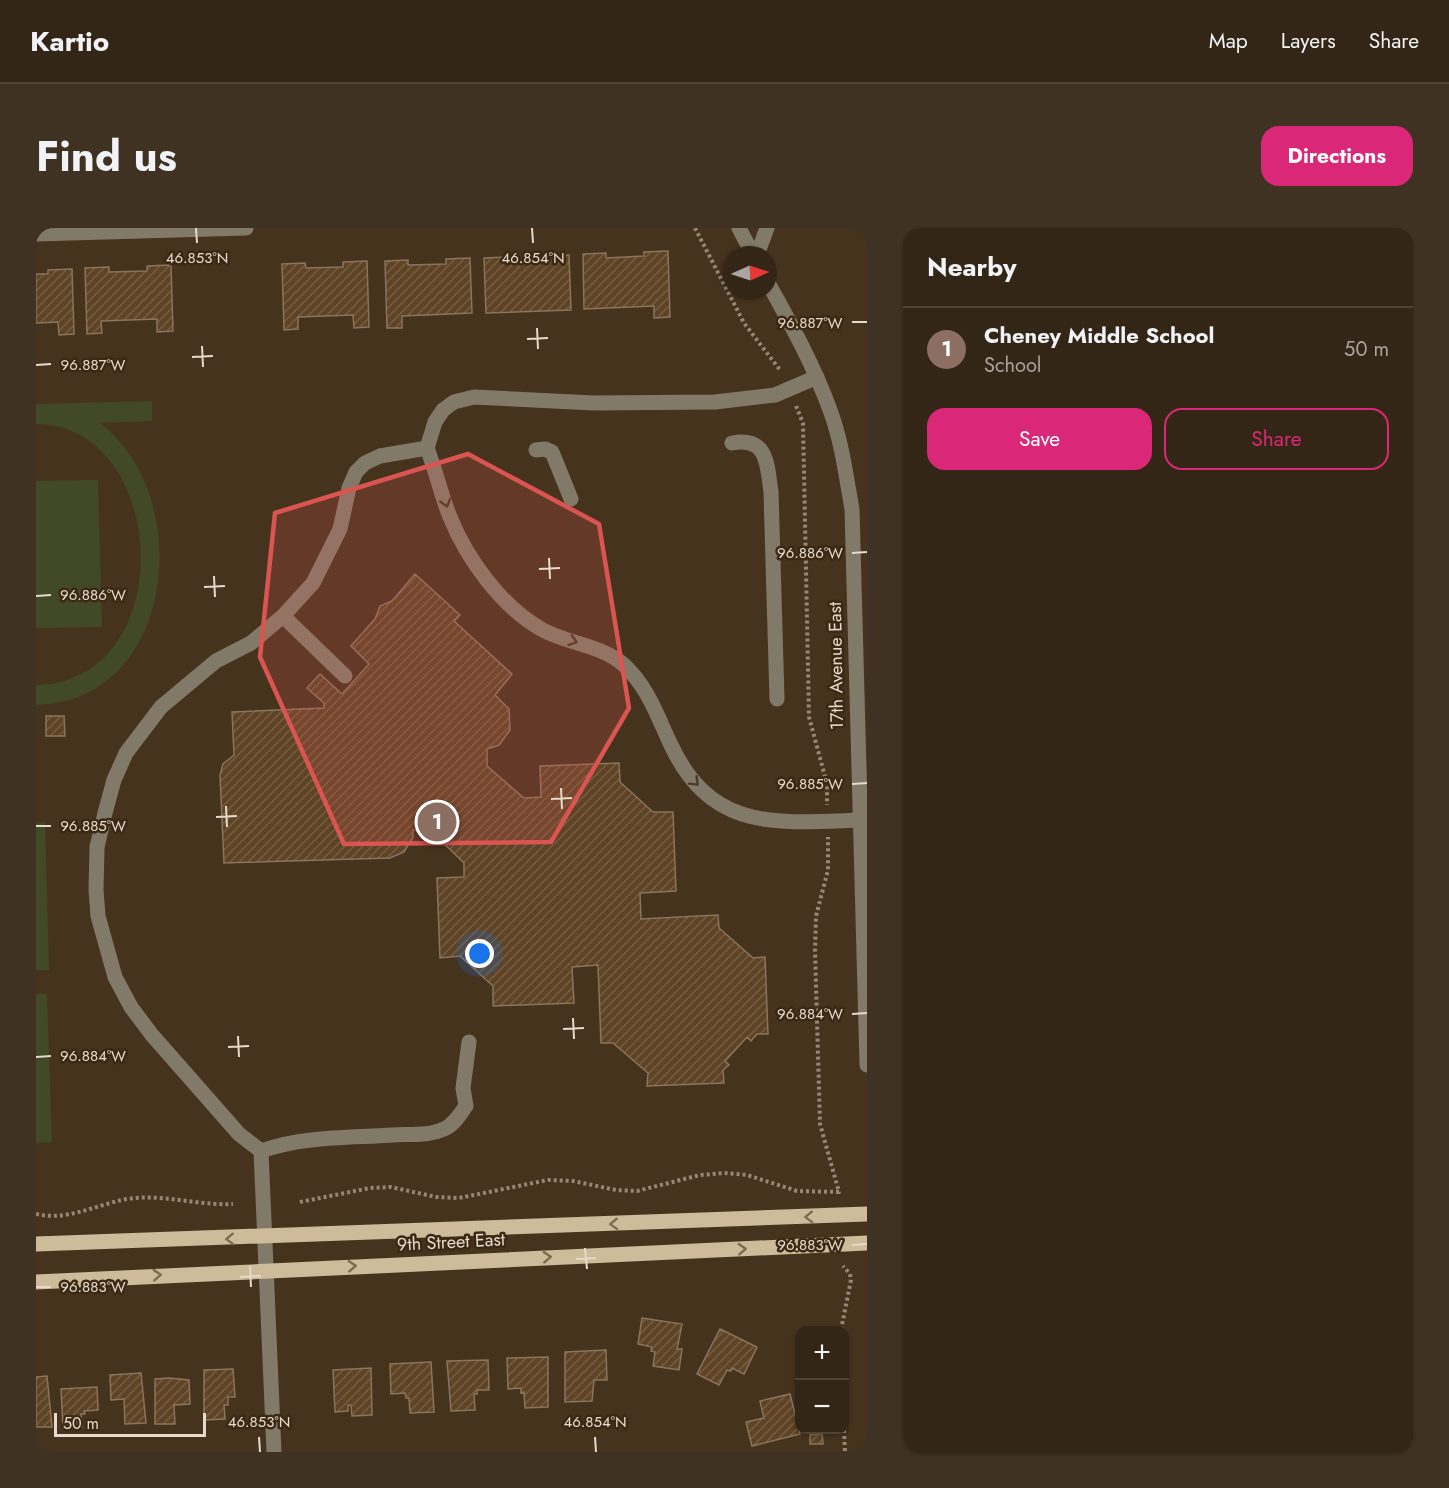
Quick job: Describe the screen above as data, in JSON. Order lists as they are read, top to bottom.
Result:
{
  "streets": {
    "main road": ["9th Street East"],
    "street": ["17th Avenue East"]
  },
  "scale_bar": "50 m",
  "north": "right",
  "page": {
    "header": "Kartio",
    "nav": ["Map", "Layers", "Share"],
    "title": "Find us",
    "buttons": [
      "Directions",
      ["Save", "Share"]
    ],
    "heading": "Nearby",
    "list": [
      {
        "mark": "1",
        "name": "Cheney Middle School",
        "note": "School",
        "value": "50 m"
      }
    ],
    "pins": "1",
    "map_buttons": ["+", "−"],
    "scale": "50 m"
  },
  "coordinates": [
    "46.853°N",
    "46.854°N",
    "96.887°W",
    "96.886°W",
    "96.885°W",
    "96.884°W",
    "96.883°W"
  ]
}
